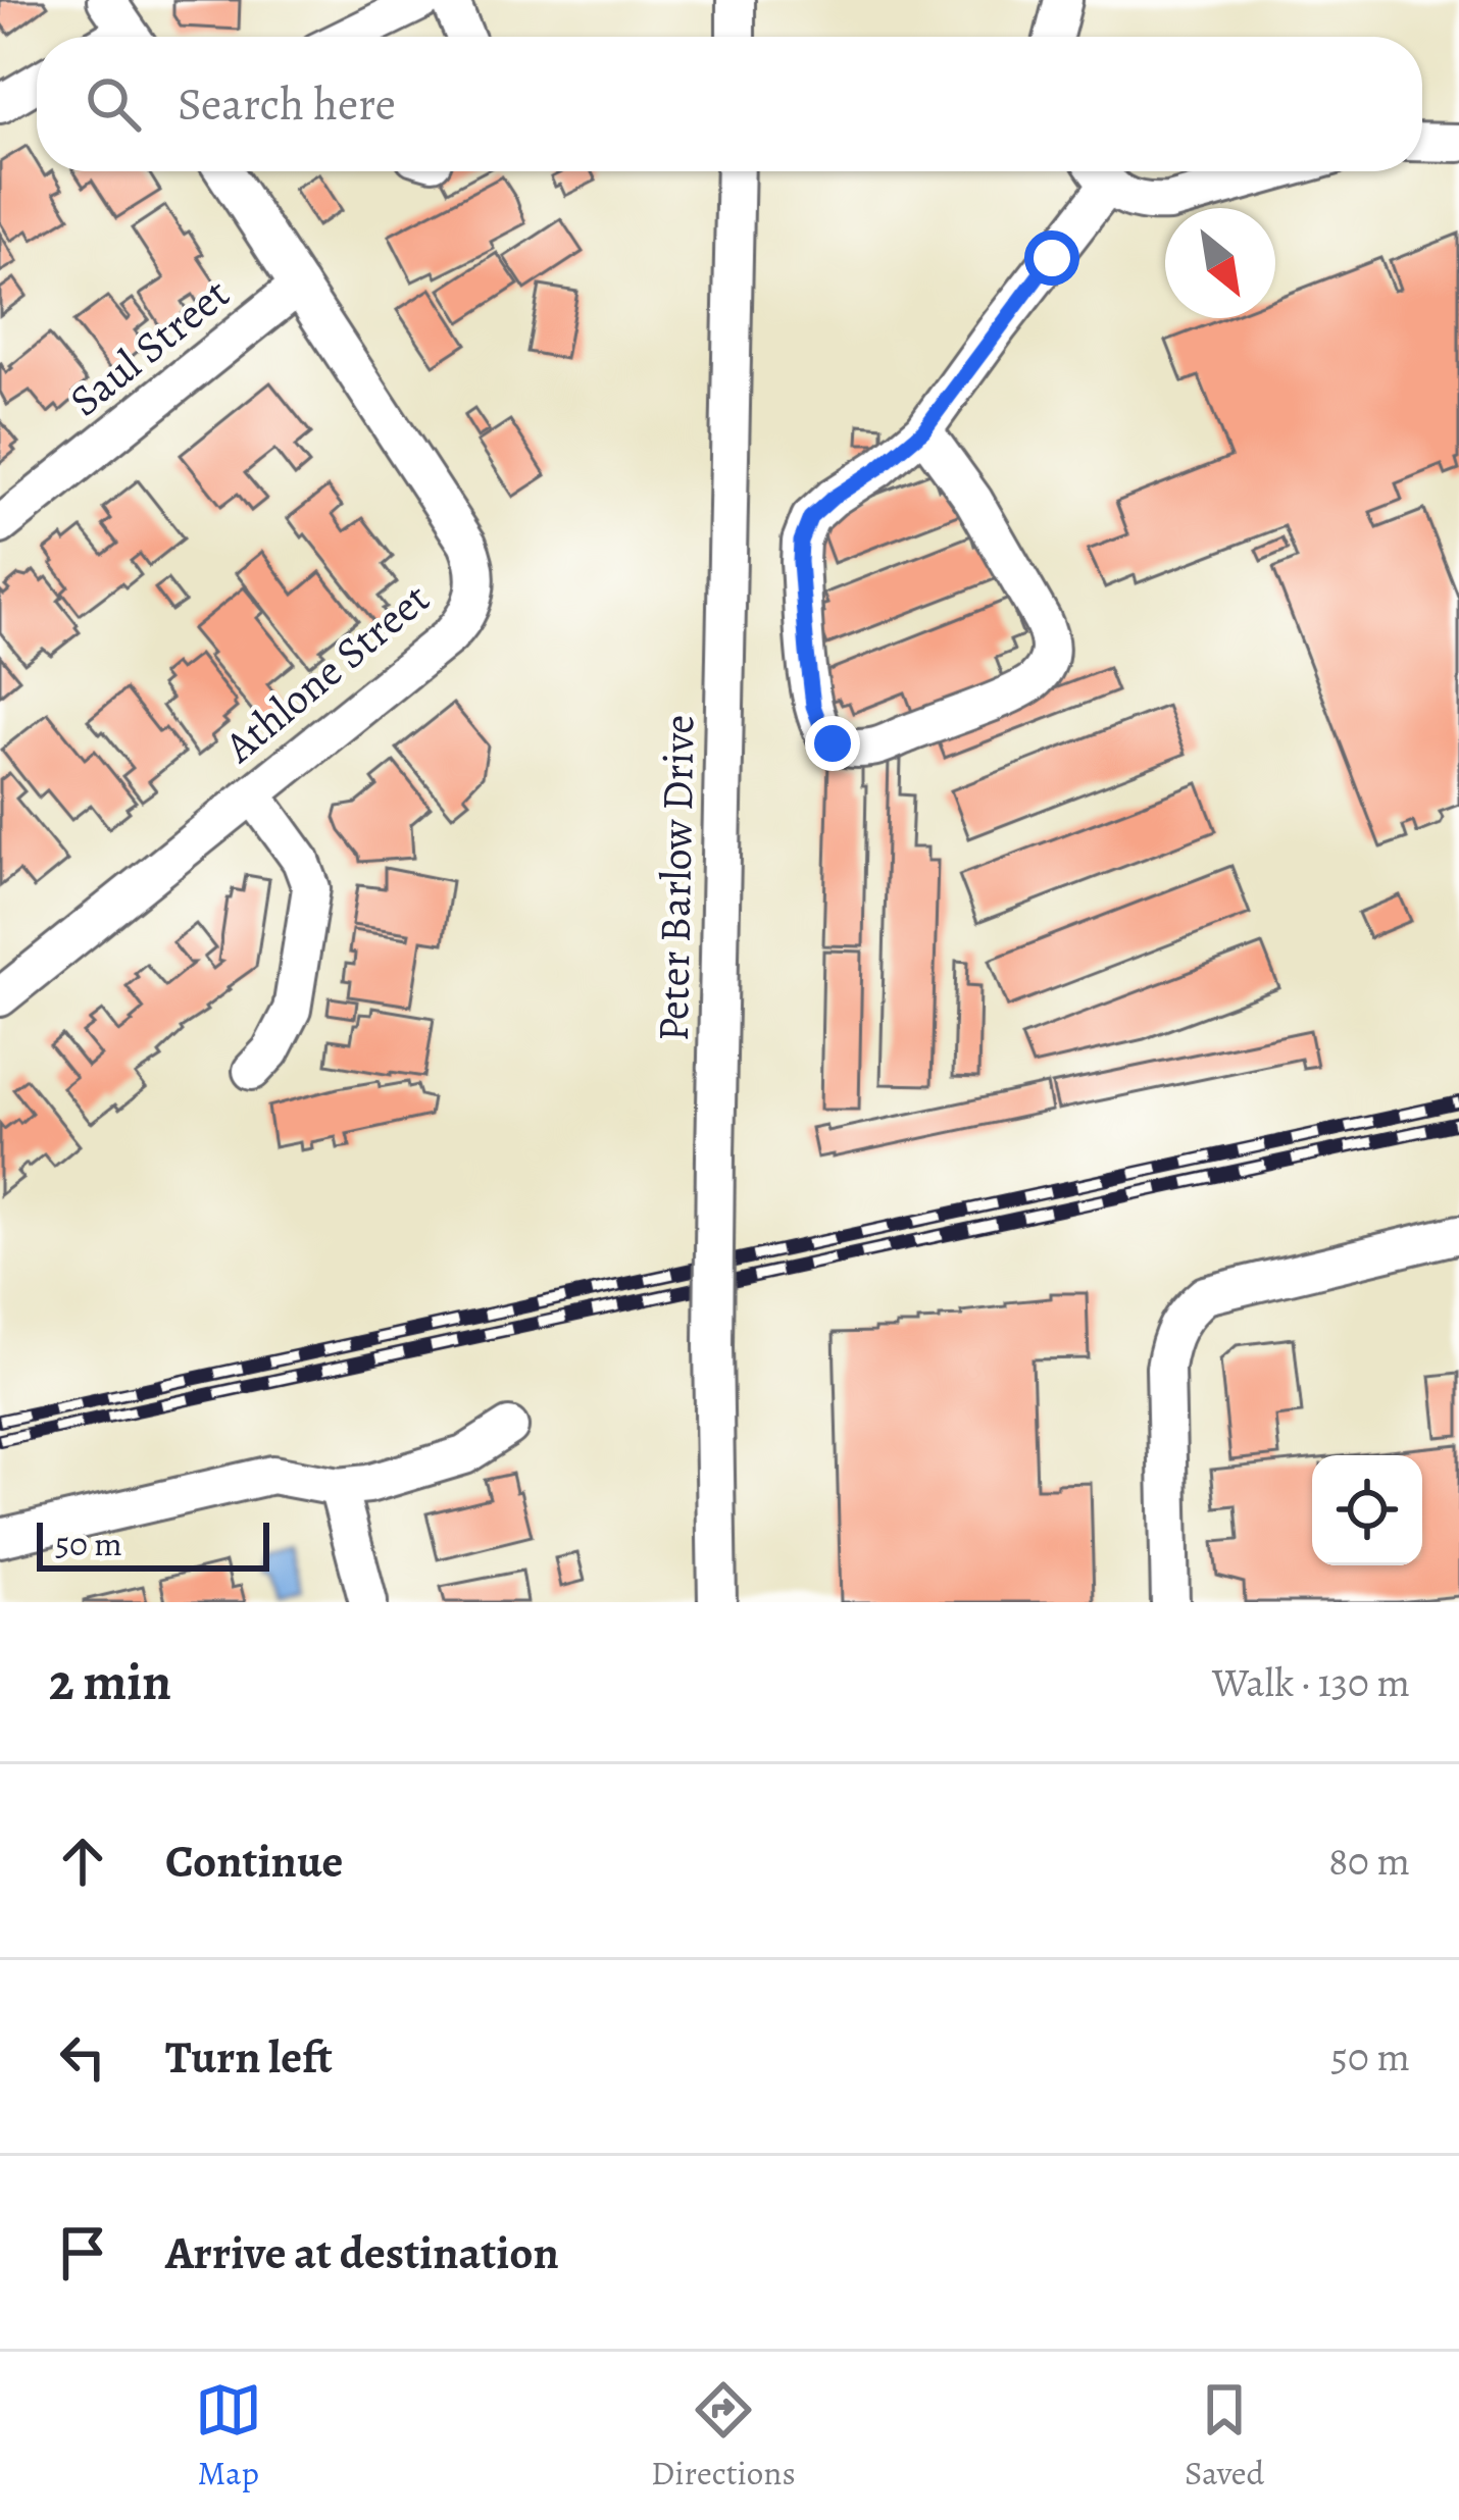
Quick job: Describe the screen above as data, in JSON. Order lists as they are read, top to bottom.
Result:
{
  "streets": {
    "street": ["Saul Street", "Athlone Street", "Peter Barlow Drive"]
  },
  "crossings": [
    ["Saul Street", "Athlone Street"]
  ],
  "scale_bar": "50 m",
  "north": "bottom right",
  "page": {
    "search": "Search here",
    "scale": "50 m",
    "heading": ["2 min", "Walk · 130 m"],
    "list": [
      ["Continue", "80 m"],
      ["Turn left", "50 m"],
      "Arrive at destination"
    ],
    "nav": ["Map", "Directions", "Saved"]
  }
}
